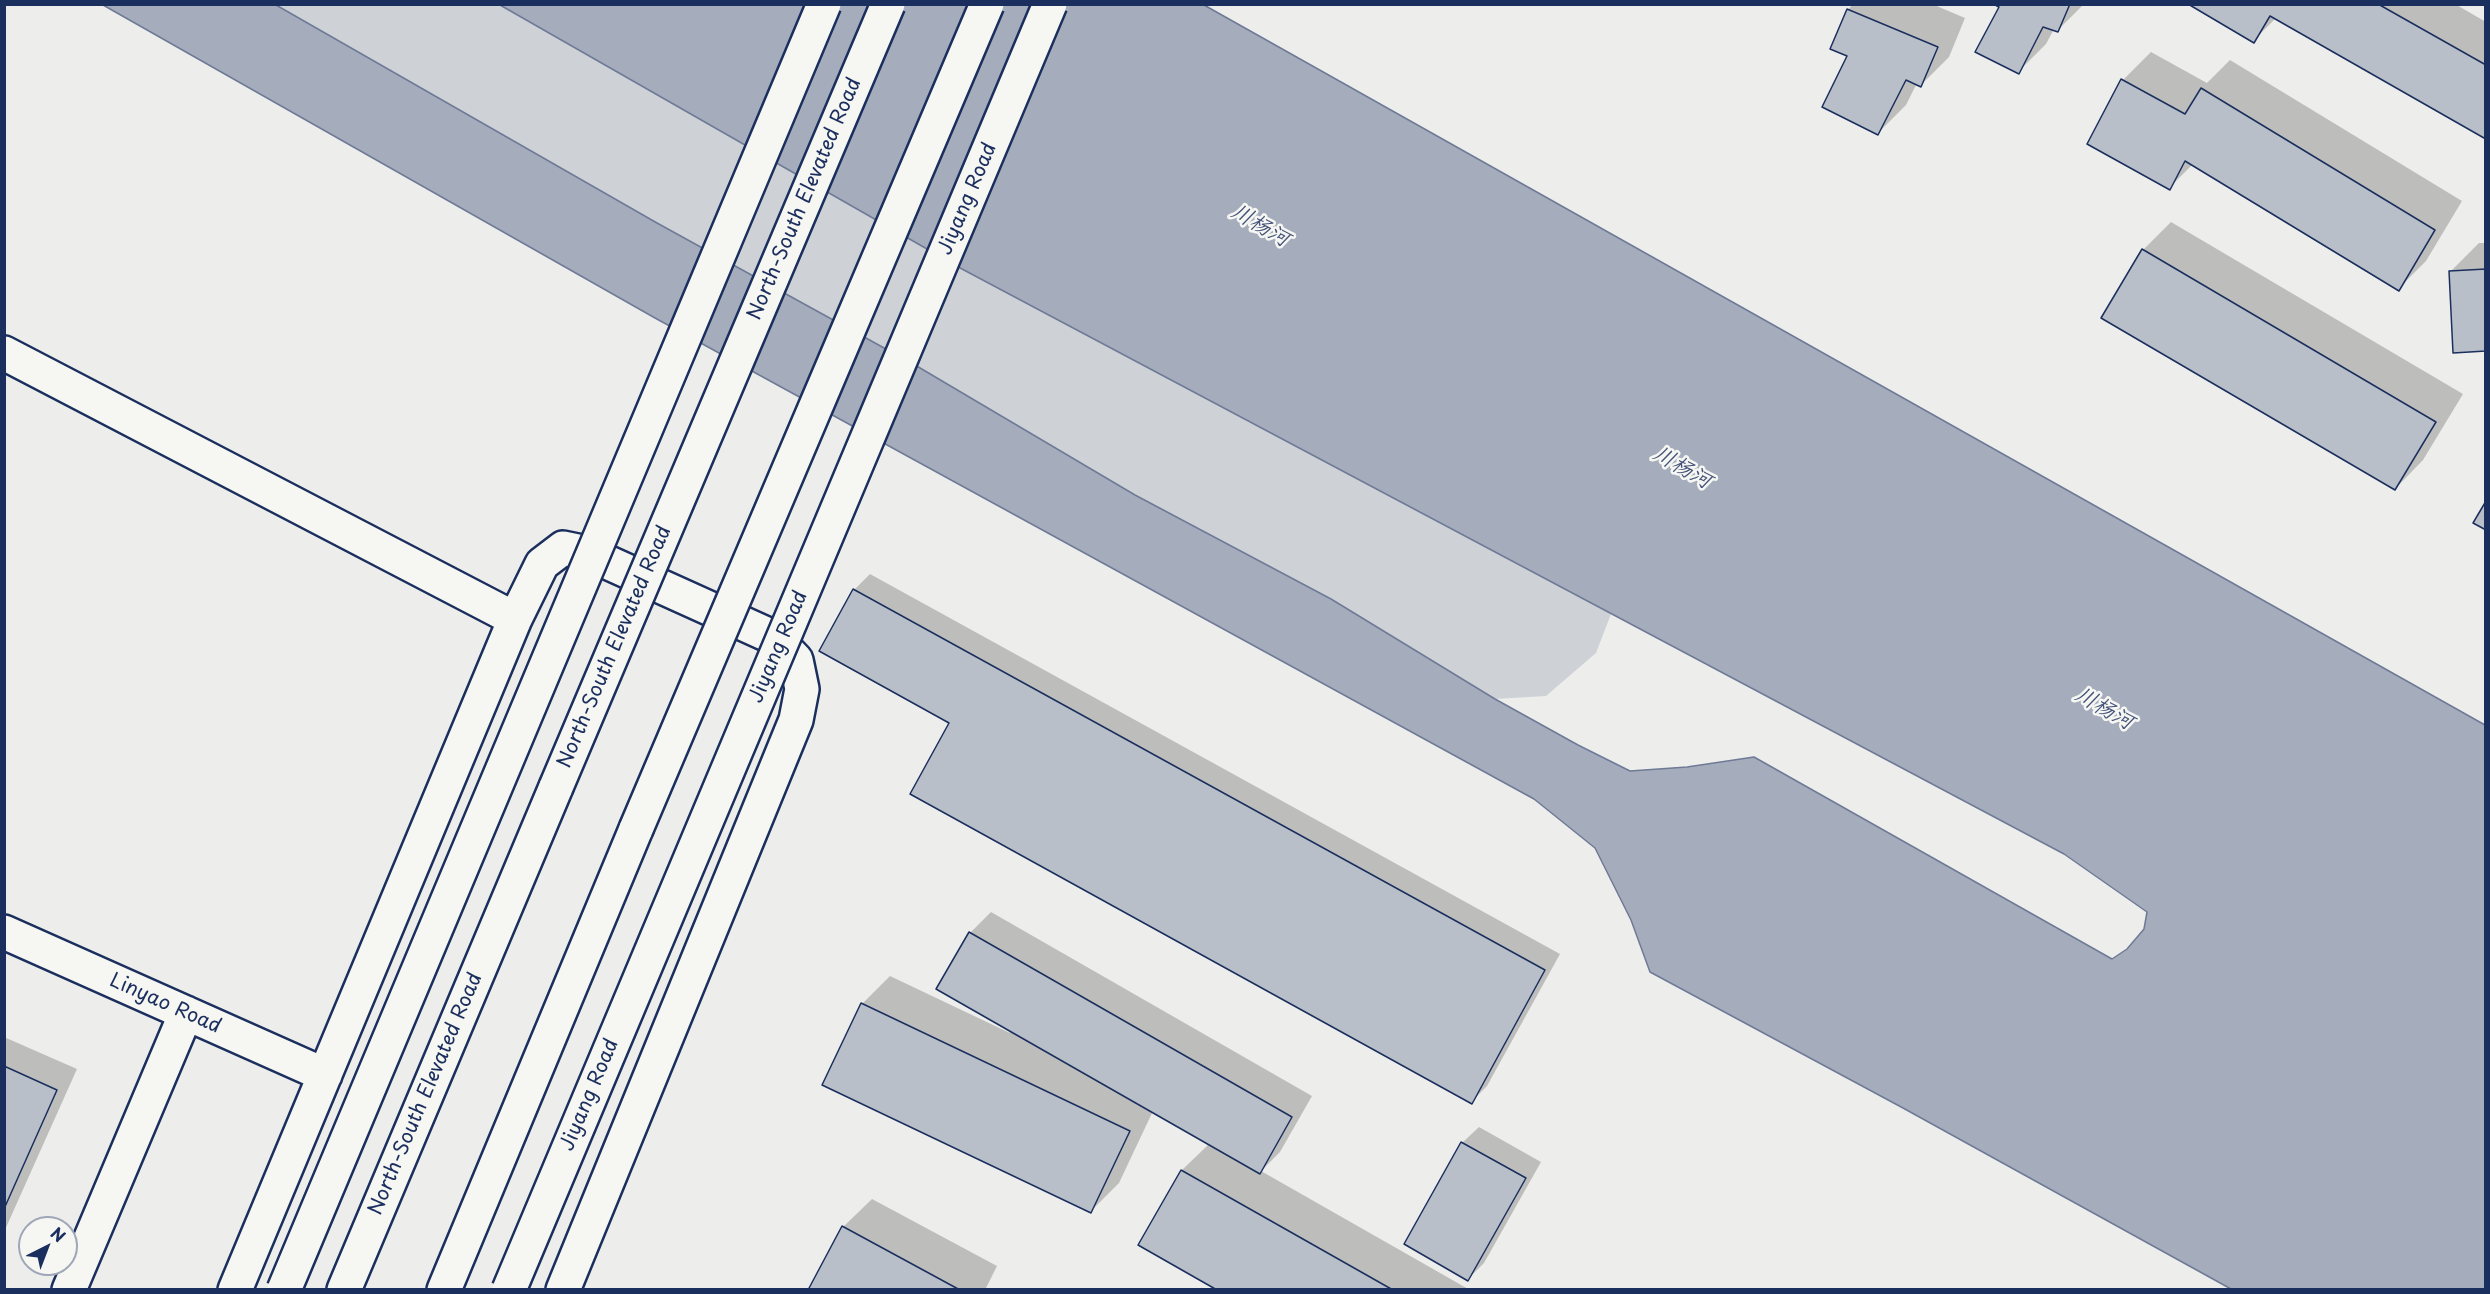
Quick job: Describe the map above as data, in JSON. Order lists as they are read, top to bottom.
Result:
{
  "streets": {
    "main road": ["North-South Elevated Road", "Jiyang Road", "Linyao Road"]
  },
  "water": ["川杨河"],
  "north": "top right"
}
